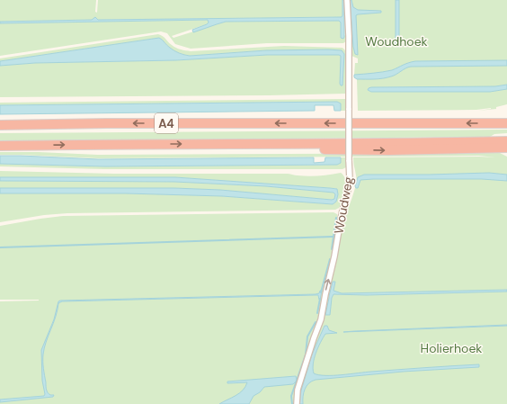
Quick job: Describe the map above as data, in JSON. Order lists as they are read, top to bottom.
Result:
{
  "streets": {
    "highway": ["A4"],
    "street": ["Woudweg"]
  },
  "one_way": ["Woudweg"],
  "parks": ["Woudhoek", "Holierhoek"]
}
